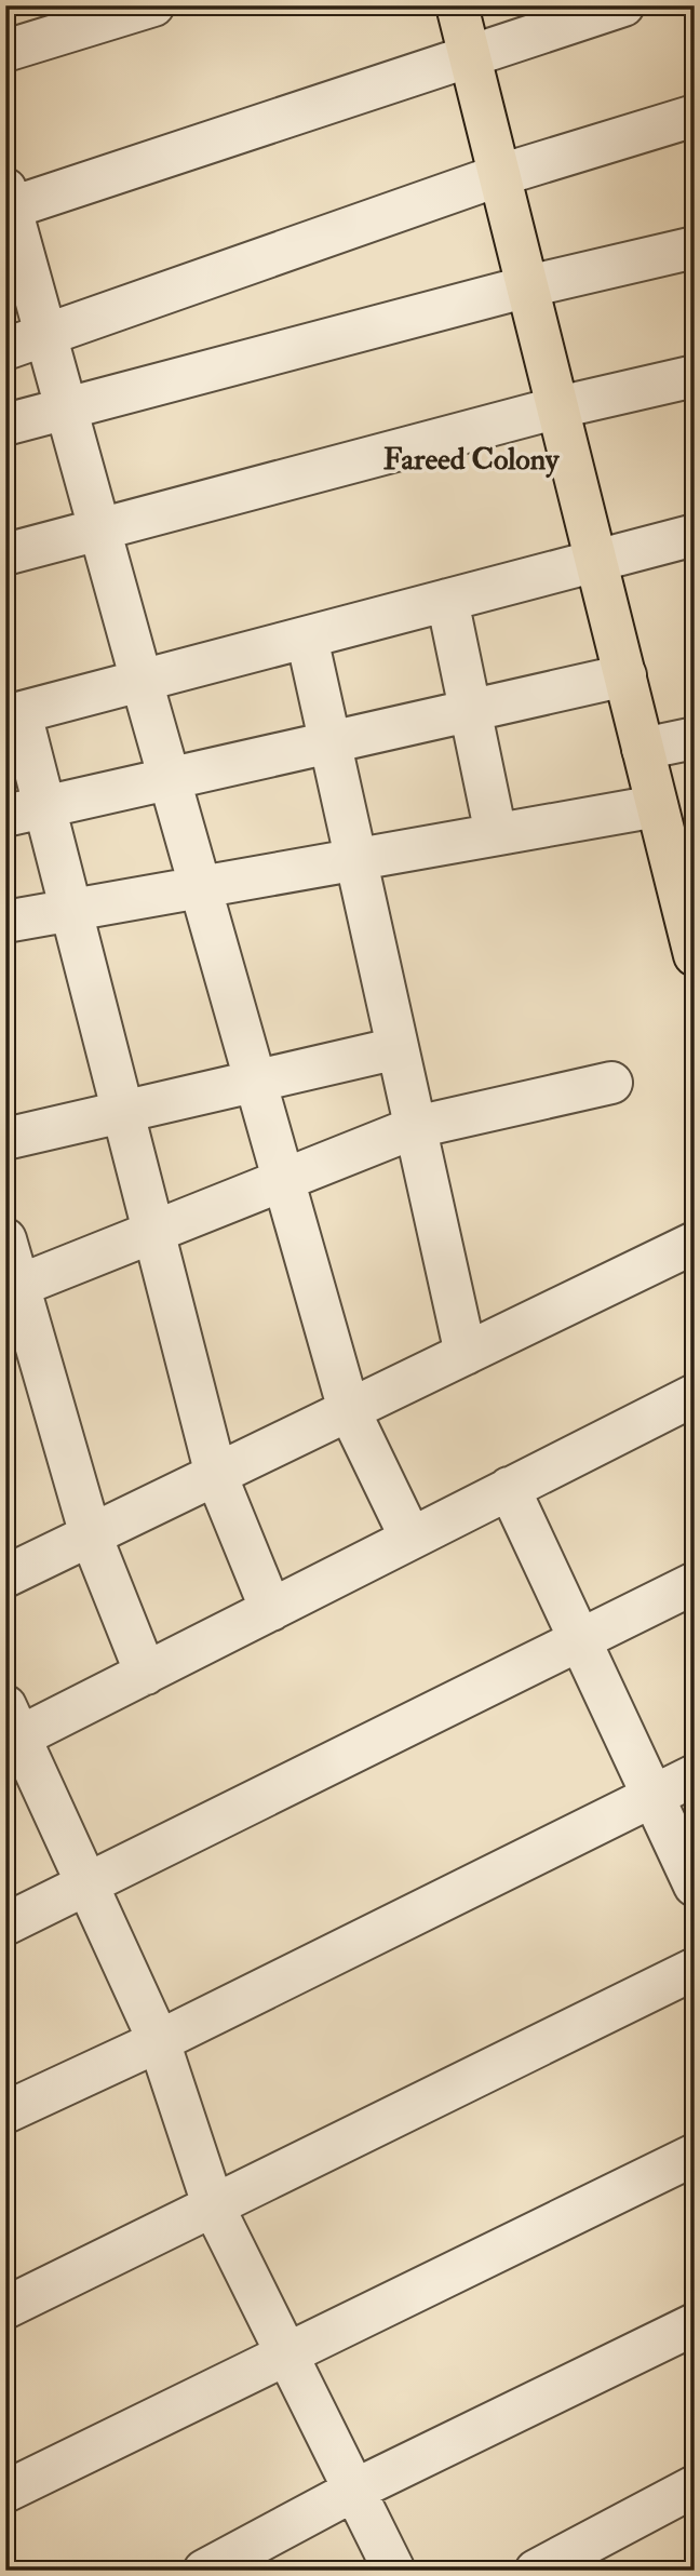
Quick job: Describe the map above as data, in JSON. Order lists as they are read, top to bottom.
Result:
{
  "districts": ["Fareed Colony"]
}
